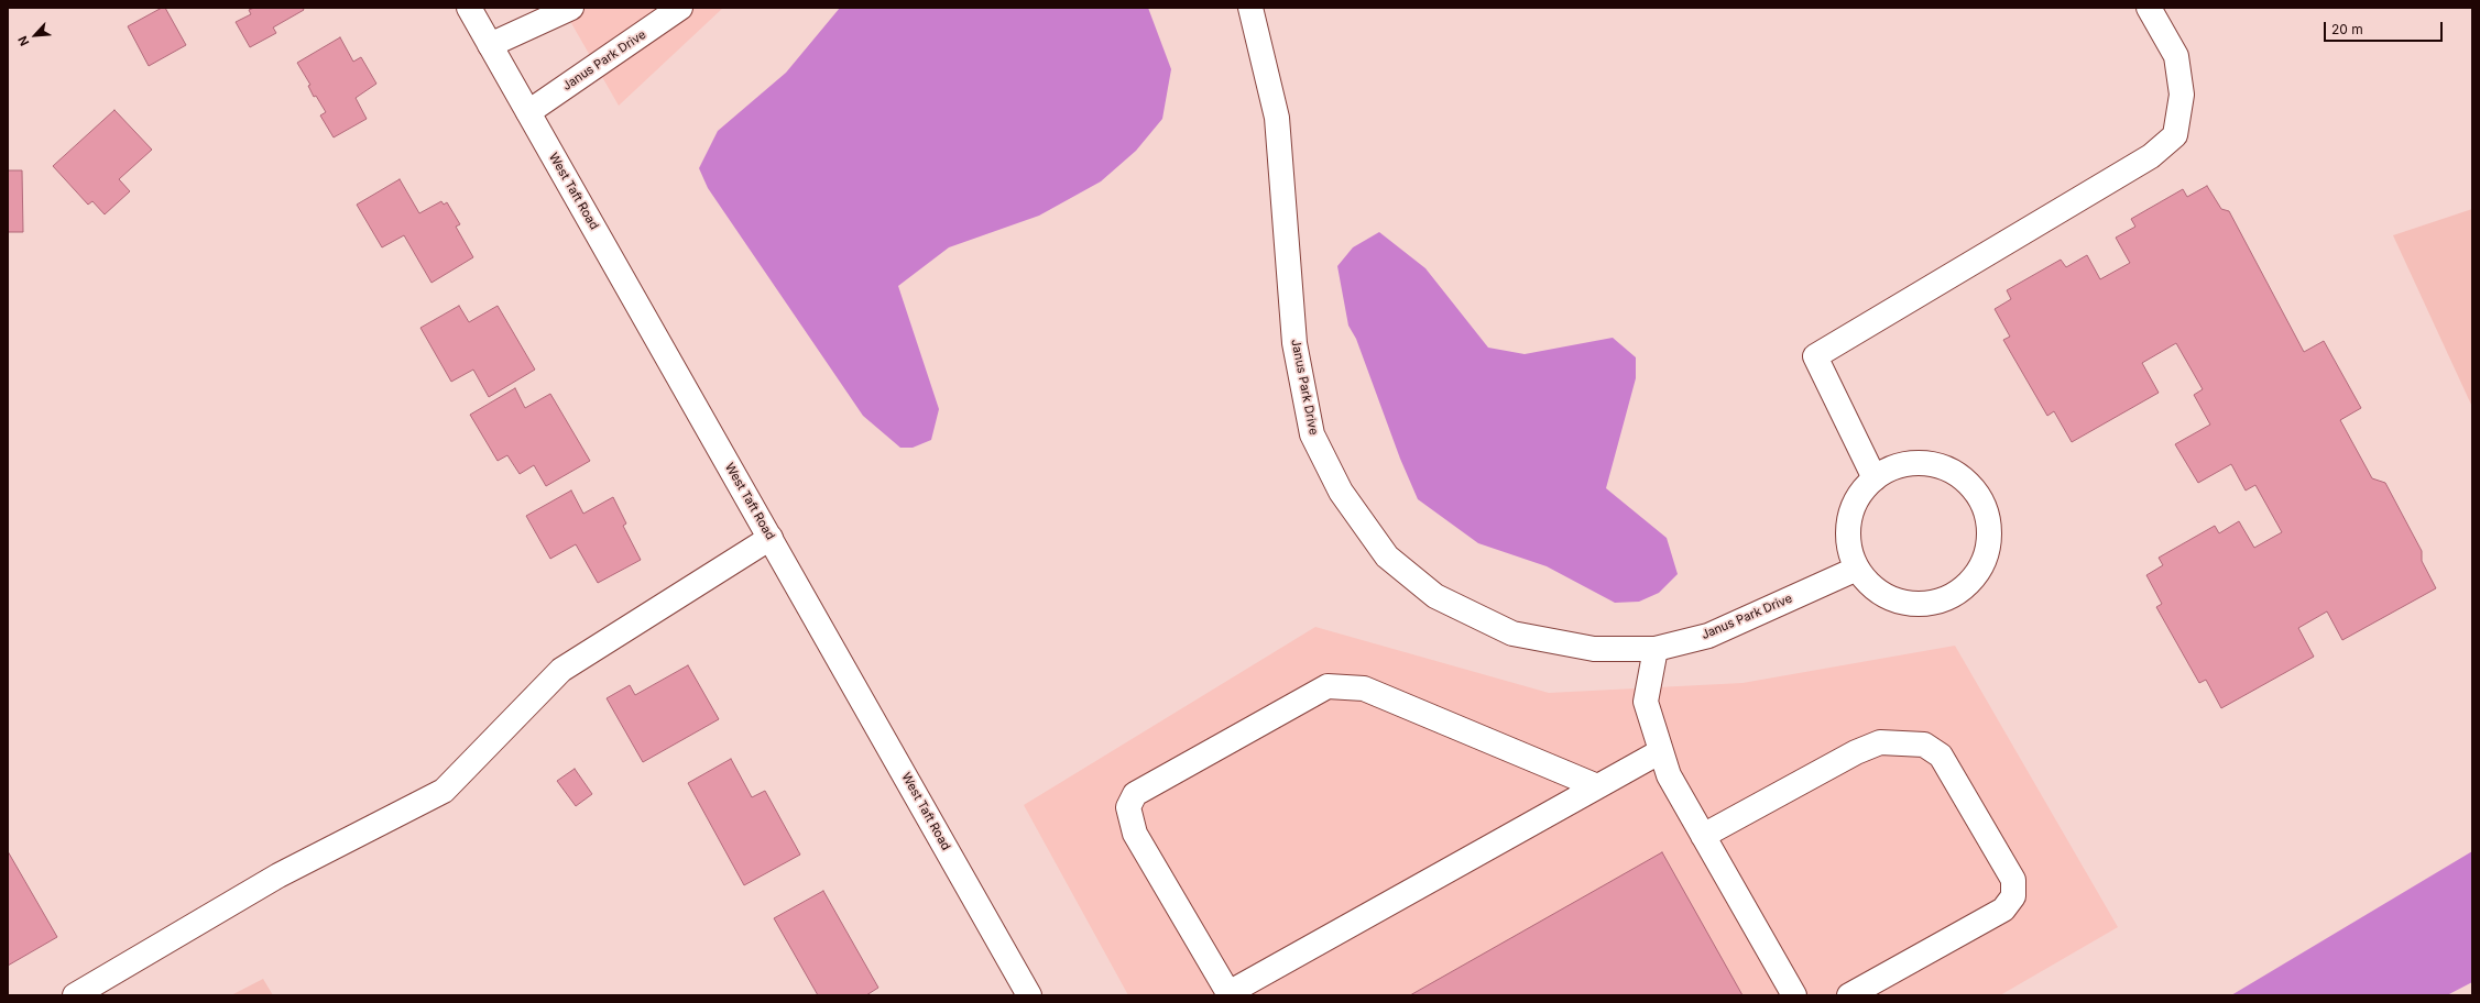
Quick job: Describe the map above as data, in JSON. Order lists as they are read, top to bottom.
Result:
{
  "streets": {
    "street": ["Janus Park Drive", "West Taft Road"]
  },
  "crossings": [
    ["Janus Park Drive", "West Taft Road"]
  ],
  "scale_bar": "20 m",
  "north": "bottom left"
}
